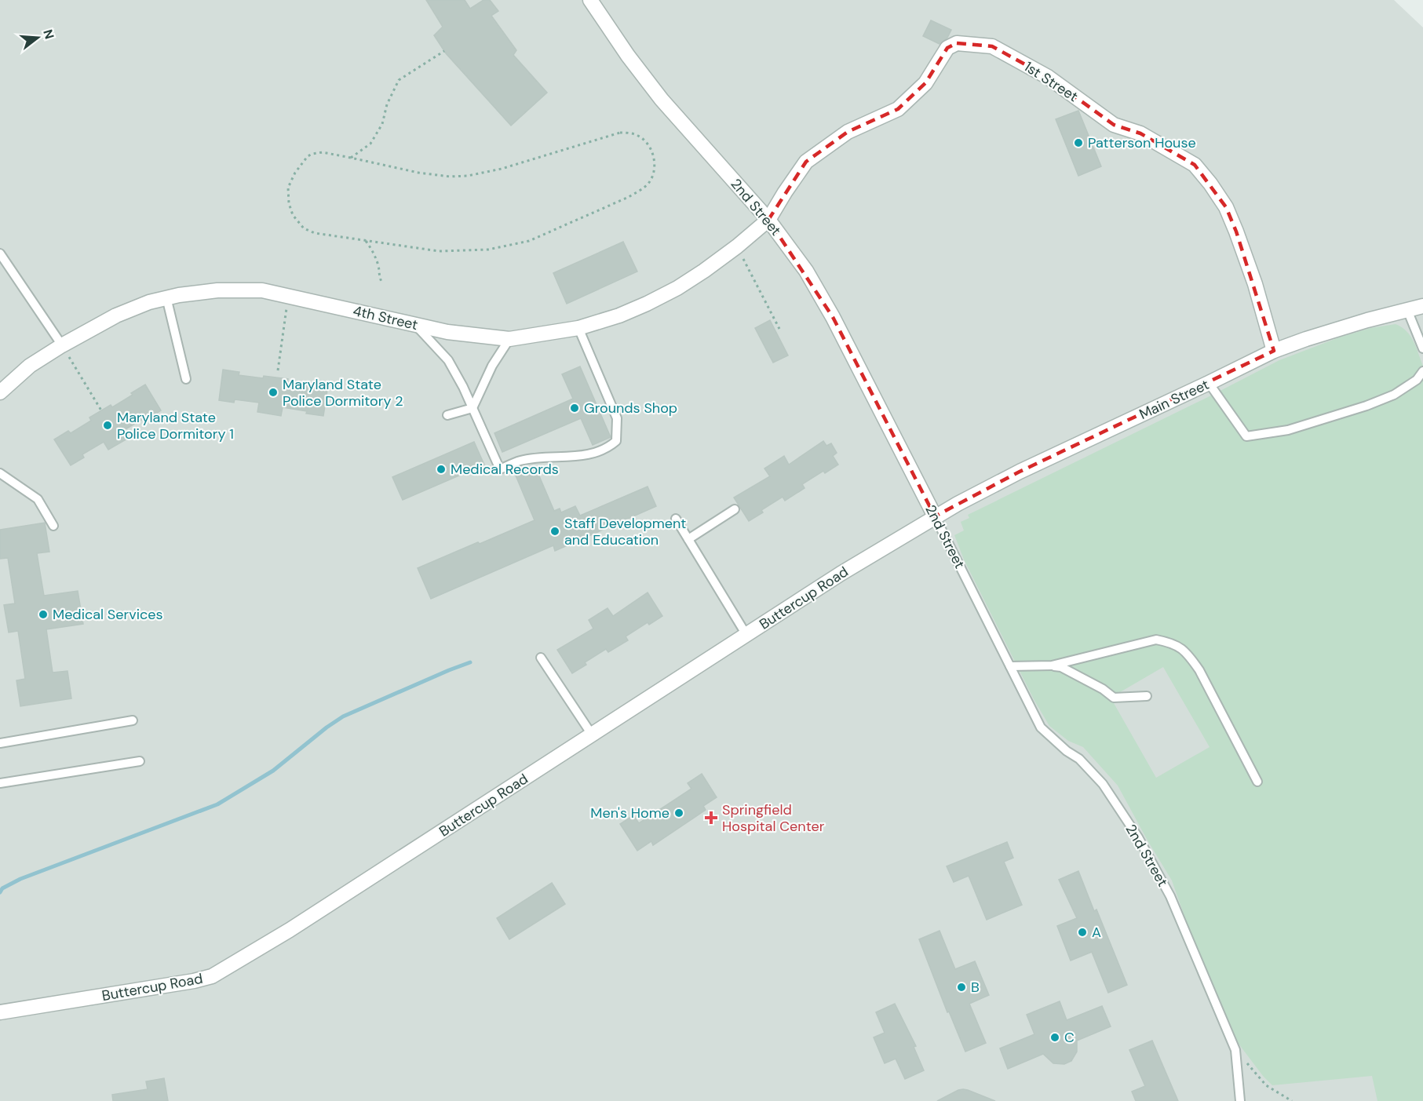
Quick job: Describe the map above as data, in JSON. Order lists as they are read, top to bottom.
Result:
{
  "streets": {
    "street": [
      "1st Street",
      "2nd Street",
      "4th Street",
      "Main Street",
      "Buttercup Road"
    ]
  },
  "crossings": [
    ["1st Street", "2nd Street"],
    ["1st Street", "4th Street"],
    ["1st Street", "Main Street"],
    ["2nd Street", "4th Street"],
    ["2nd Street", "Main Street"],
    ["2nd Street", "Buttercup Road"],
    ["Main Street", "Buttercup Road"]
  ],
  "places": {
    "other": [
      "Patterson House",
      "Maryland State Police Dormitory 2",
      "Grounds Shop",
      "Maryland State Police Dormitory 1",
      "Medical Records",
      "Staff Development and Education",
      "Medical Services",
      "Men's Home",
      "A",
      "B",
      "C"
    ],
    "health": ["Springfield Hospital Center"]
  },
  "north": "right"
}
